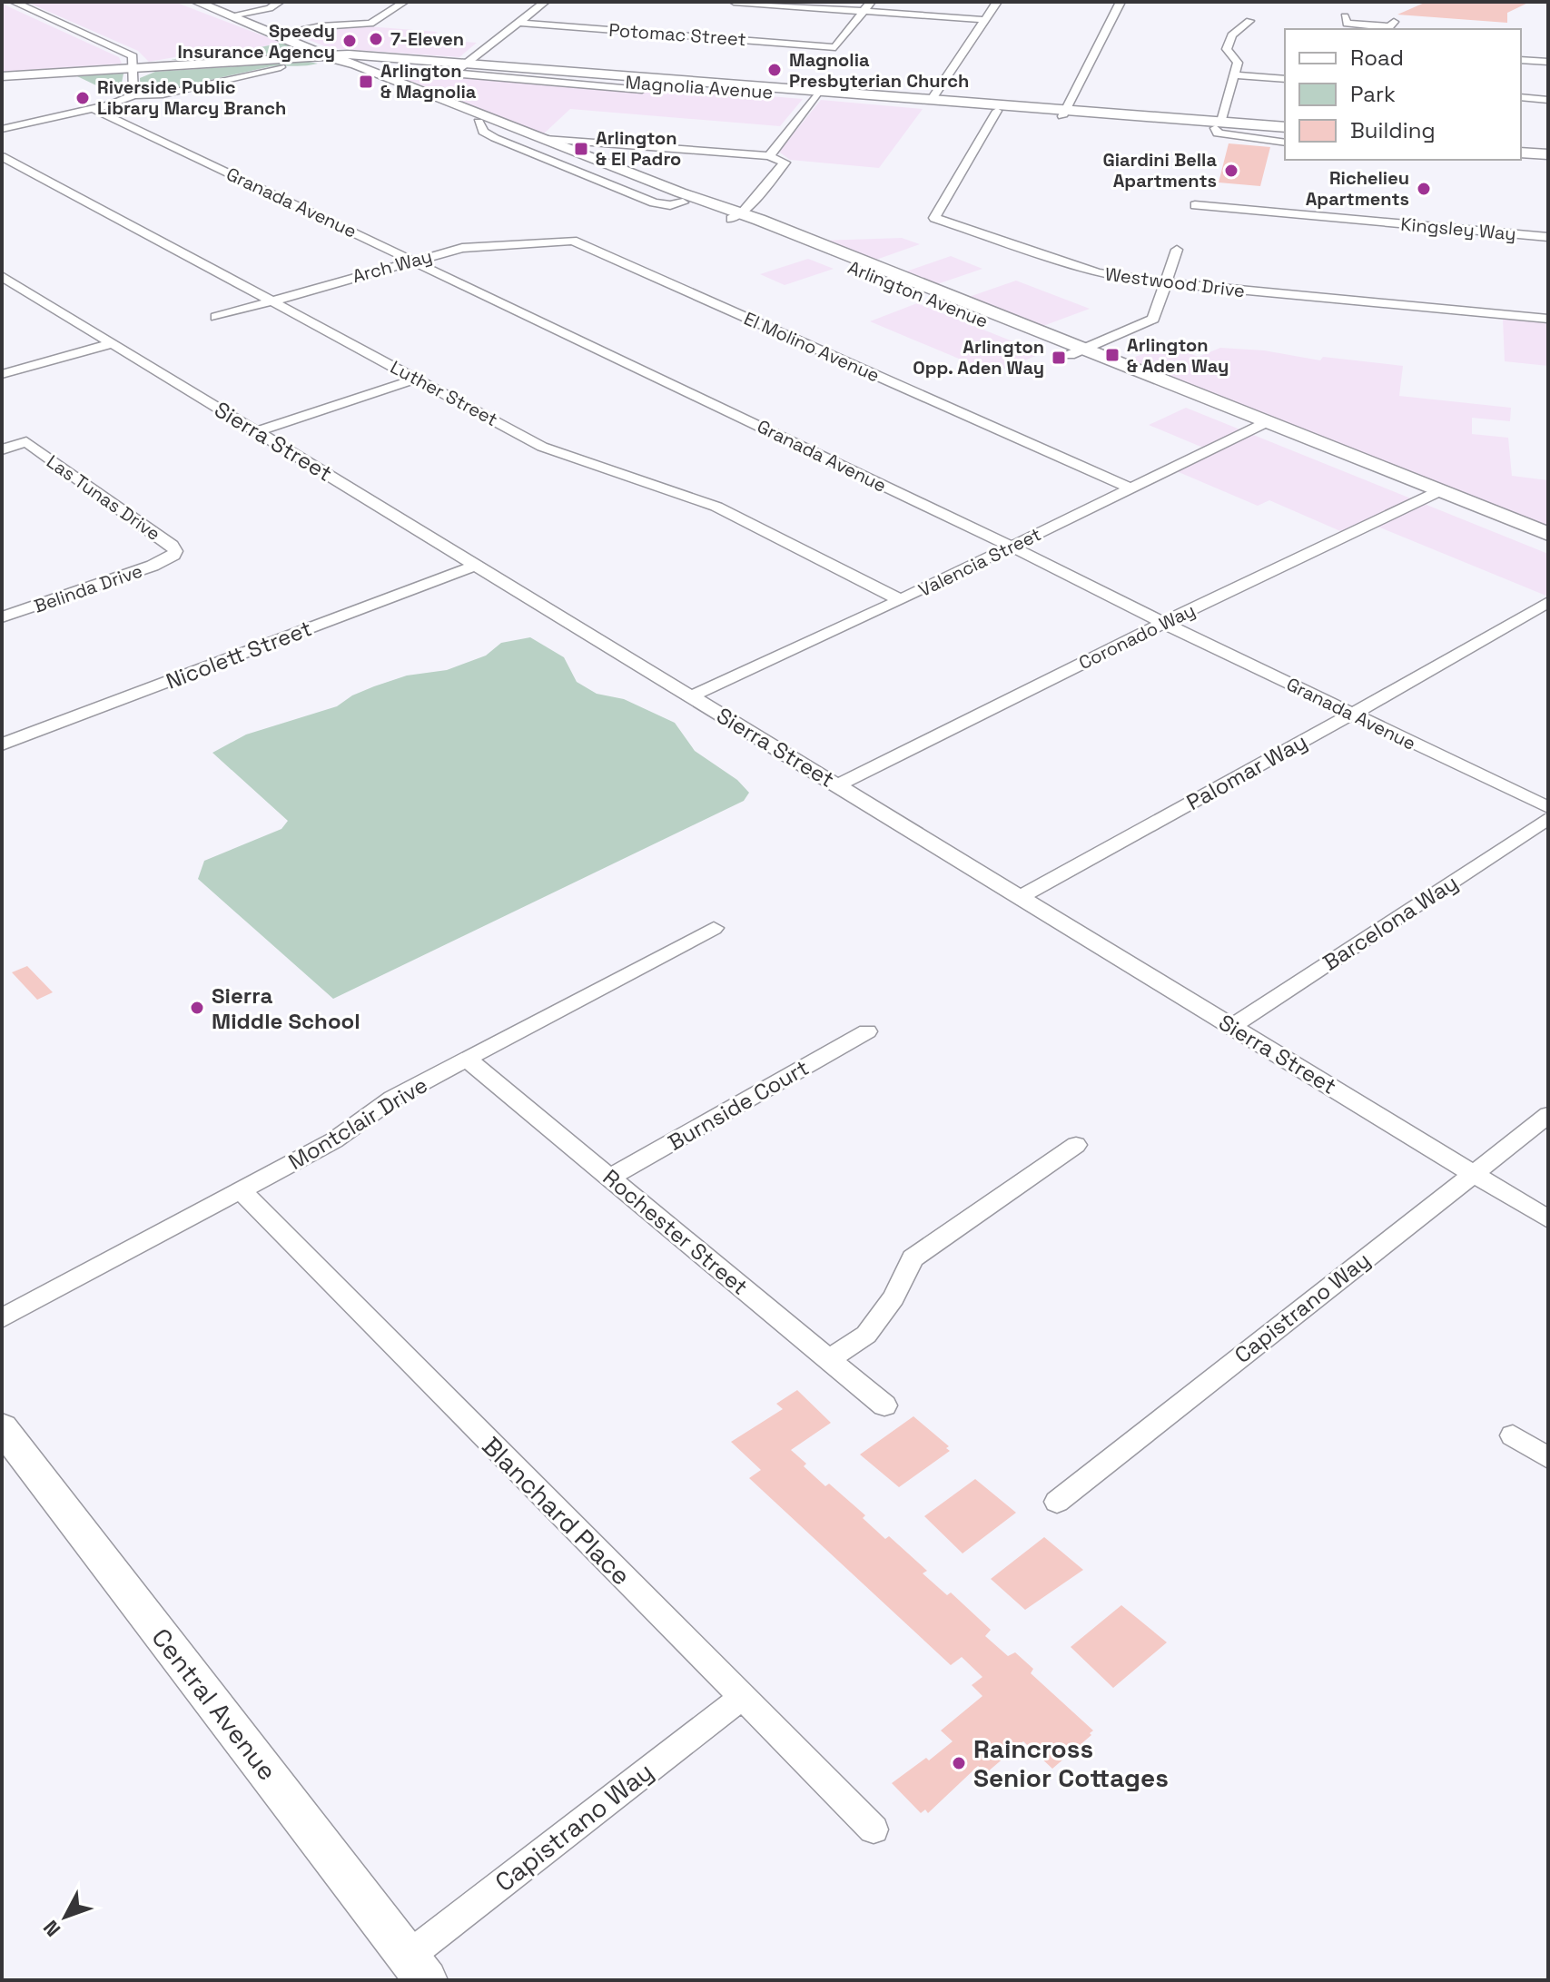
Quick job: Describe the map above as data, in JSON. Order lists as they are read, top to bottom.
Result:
{
  "streets": {
    "main road": ["Magnolia Avenue", "Arlington Avenue", "Central Avenue"],
    "street": [
      "Potomac Street",
      "Granada Avenue",
      "Kingsley Way",
      "Arch Way",
      "Westwood Drive",
      "El Molino Avenue",
      "Luther Street",
      "Sierra Street",
      "Las Tunas Drive",
      "Valencia Street",
      "Belinda Drive",
      "Coronado Way",
      "Nicolett Street",
      "Palomar Way",
      "Barcelona Way",
      "Burnside Court",
      "Montclair Drive",
      "Rochester Street",
      "Capistrano Way",
      "Blanchard Place"
    ]
  },
  "crossings": [
    ["Magnolia Avenue", "Westwood Drive"],
    ["Magnolia Avenue", "Arlington Avenue"],
    ["Granada Avenue", "Arch Way"],
    ["Granada Avenue", "Valencia Street"],
    ["Granada Avenue", "Coronado Way"],
    ["Granada Avenue", "Palomar Way"],
    ["Arch Way", "El Molino Avenue"],
    ["Arch Way", "Luther Street"],
    ["Arlington Avenue", "Valencia Street"],
    ["Arlington Avenue", "Coronado Way"],
    ["El Molino Avenue", "Valencia Street"],
    ["Luther Street", "Valencia Street"],
    ["Sierra Street", "Valencia Street"],
    ["Sierra Street", "Coronado Way"],
    ["Sierra Street", "Nicolett Street"],
    ["Sierra Street", "Palomar Way"],
    ["Sierra Street", "Barcelona Way"],
    ["Sierra Street", "Capistrano Way"],
    ["Las Tunas Drive", "Belinda Drive"],
    ["Burnside Court", "Rochester Street"],
    ["Montclair Drive", "Rochester Street"],
    ["Montclair Drive", "Blanchard Place"],
    ["Capistrano Way", "Blanchard Place"],
    ["Capistrano Way", "Central Avenue"]
  ],
  "places": {
    "other": [
      "7-Eleven",
      "Speedy Insurance Agency",
      "Magnolia Presbyterian Church",
      "Riverside Public Library Marcy Branch",
      "Giardini Bella Apartments",
      "Richelieu Apartments",
      "Sierra Middle School",
      "Raincross Senior Cottages"
    ],
    "transit": [
      "Arlington & Magnolia",
      "Arlington & El Padro",
      "Arlington & Aden Way",
      "Arlington Opp. Aden Way"
    ]
  },
  "legend": ["Road", "Park", "Building"],
  "north": "bottom left"
}
